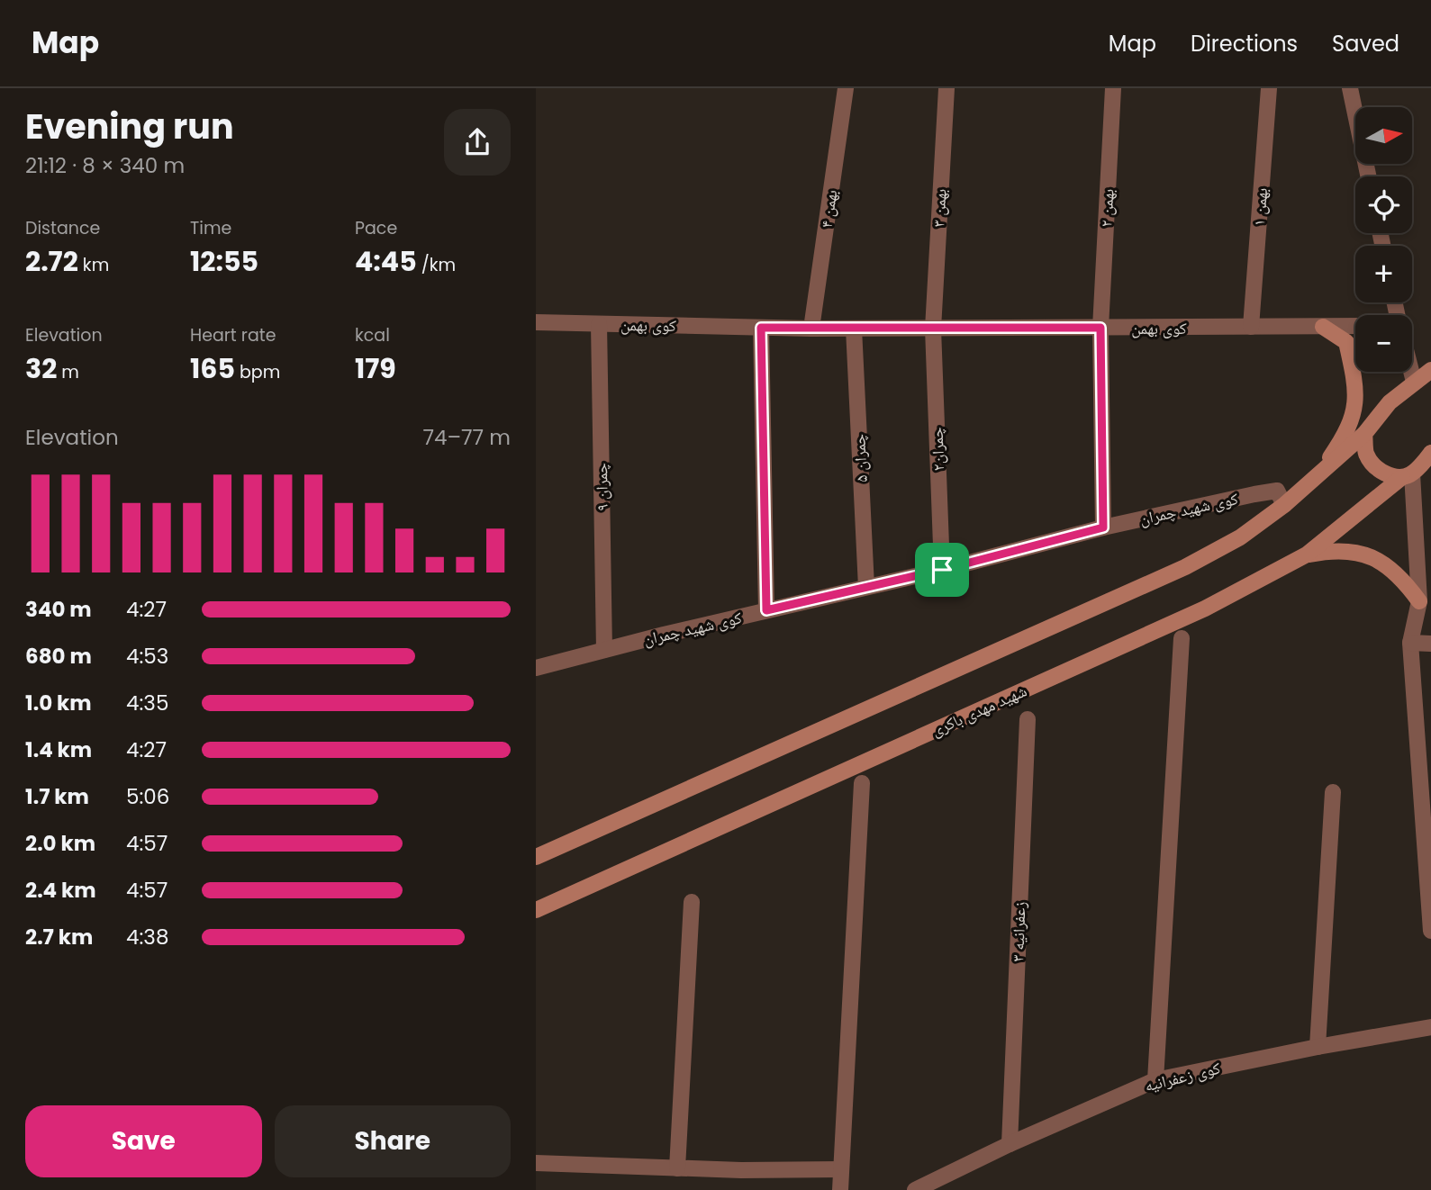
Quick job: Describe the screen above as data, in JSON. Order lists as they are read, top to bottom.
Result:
{
  "streets": {
    "main road": ["شهید مهدی باکری"],
    "street": [
      "بهمن ۱",
      "بهمن ۳",
      "بهمن ۲",
      "بهمن ۴",
      "کوی بهمن",
      "چمران۲",
      "چمران ۵",
      "چمران ۹",
      "کوی شهید چمران",
      "زعفرانیه ۳",
      "کوی زعفرانیه"
    ]
  },
  "crossings": [
    ["بهمن ۱", "کوی بهمن"],
    ["بهمن ۳", "کوی بهمن"],
    ["بهمن ۳", "چمران۲"],
    ["بهمن ۲", "کوی بهمن"],
    ["بهمن ۲", "کوی شهید چمران"],
    ["بهمن ۴", "کوی بهمن"],
    ["کوی بهمن", "چمران۲"],
    ["کوی بهمن", "چمران ۵"],
    ["کوی بهمن", "چمران ۹"],
    ["چمران۲", "کوی شهید چمران"],
    ["چمران ۵", "کوی شهید چمران"],
    ["چمران ۹", "کوی شهید چمران"],
    ["زعفرانیه ۳", "کوی زعفرانیه"]
  ],
  "north": "right",
  "page": {
    "header": "Map",
    "nav": ["Map", "Directions", "Saved"],
    "heading": ["Evening run", "21:12 · 8 × 340 m"],
    "map_buttons": ["+", "−"],
    "stats": [
      ["Distance", "2.72 km"],
      ["Time", "12:55"],
      ["Pace", "4:45 /km"],
      ["Elevation", "32 m"],
      ["Heart rate", "165 bpm"],
      ["kcal", "179"]
    ],
    "chart": ["Elevation", "74–77 m"],
    "list": [
      {
        "name": "340 m",
        "note": "4:27"
      },
      {
        "name": "680 m",
        "note": "4:53"
      },
      {
        "name": "1.0 km",
        "note": "4:35"
      },
      {
        "name": "1.4 km",
        "note": "4:27"
      },
      {
        "name": "1.7 km",
        "note": "5:06"
      },
      {
        "name": "2.0 km",
        "note": "4:57"
      },
      {
        "name": "2.4 km",
        "note": "4:57"
      },
      {
        "name": "2.7 km",
        "note": "4:38"
      }
    ],
    "buttons": ["Save", "Share"]
  }
}
